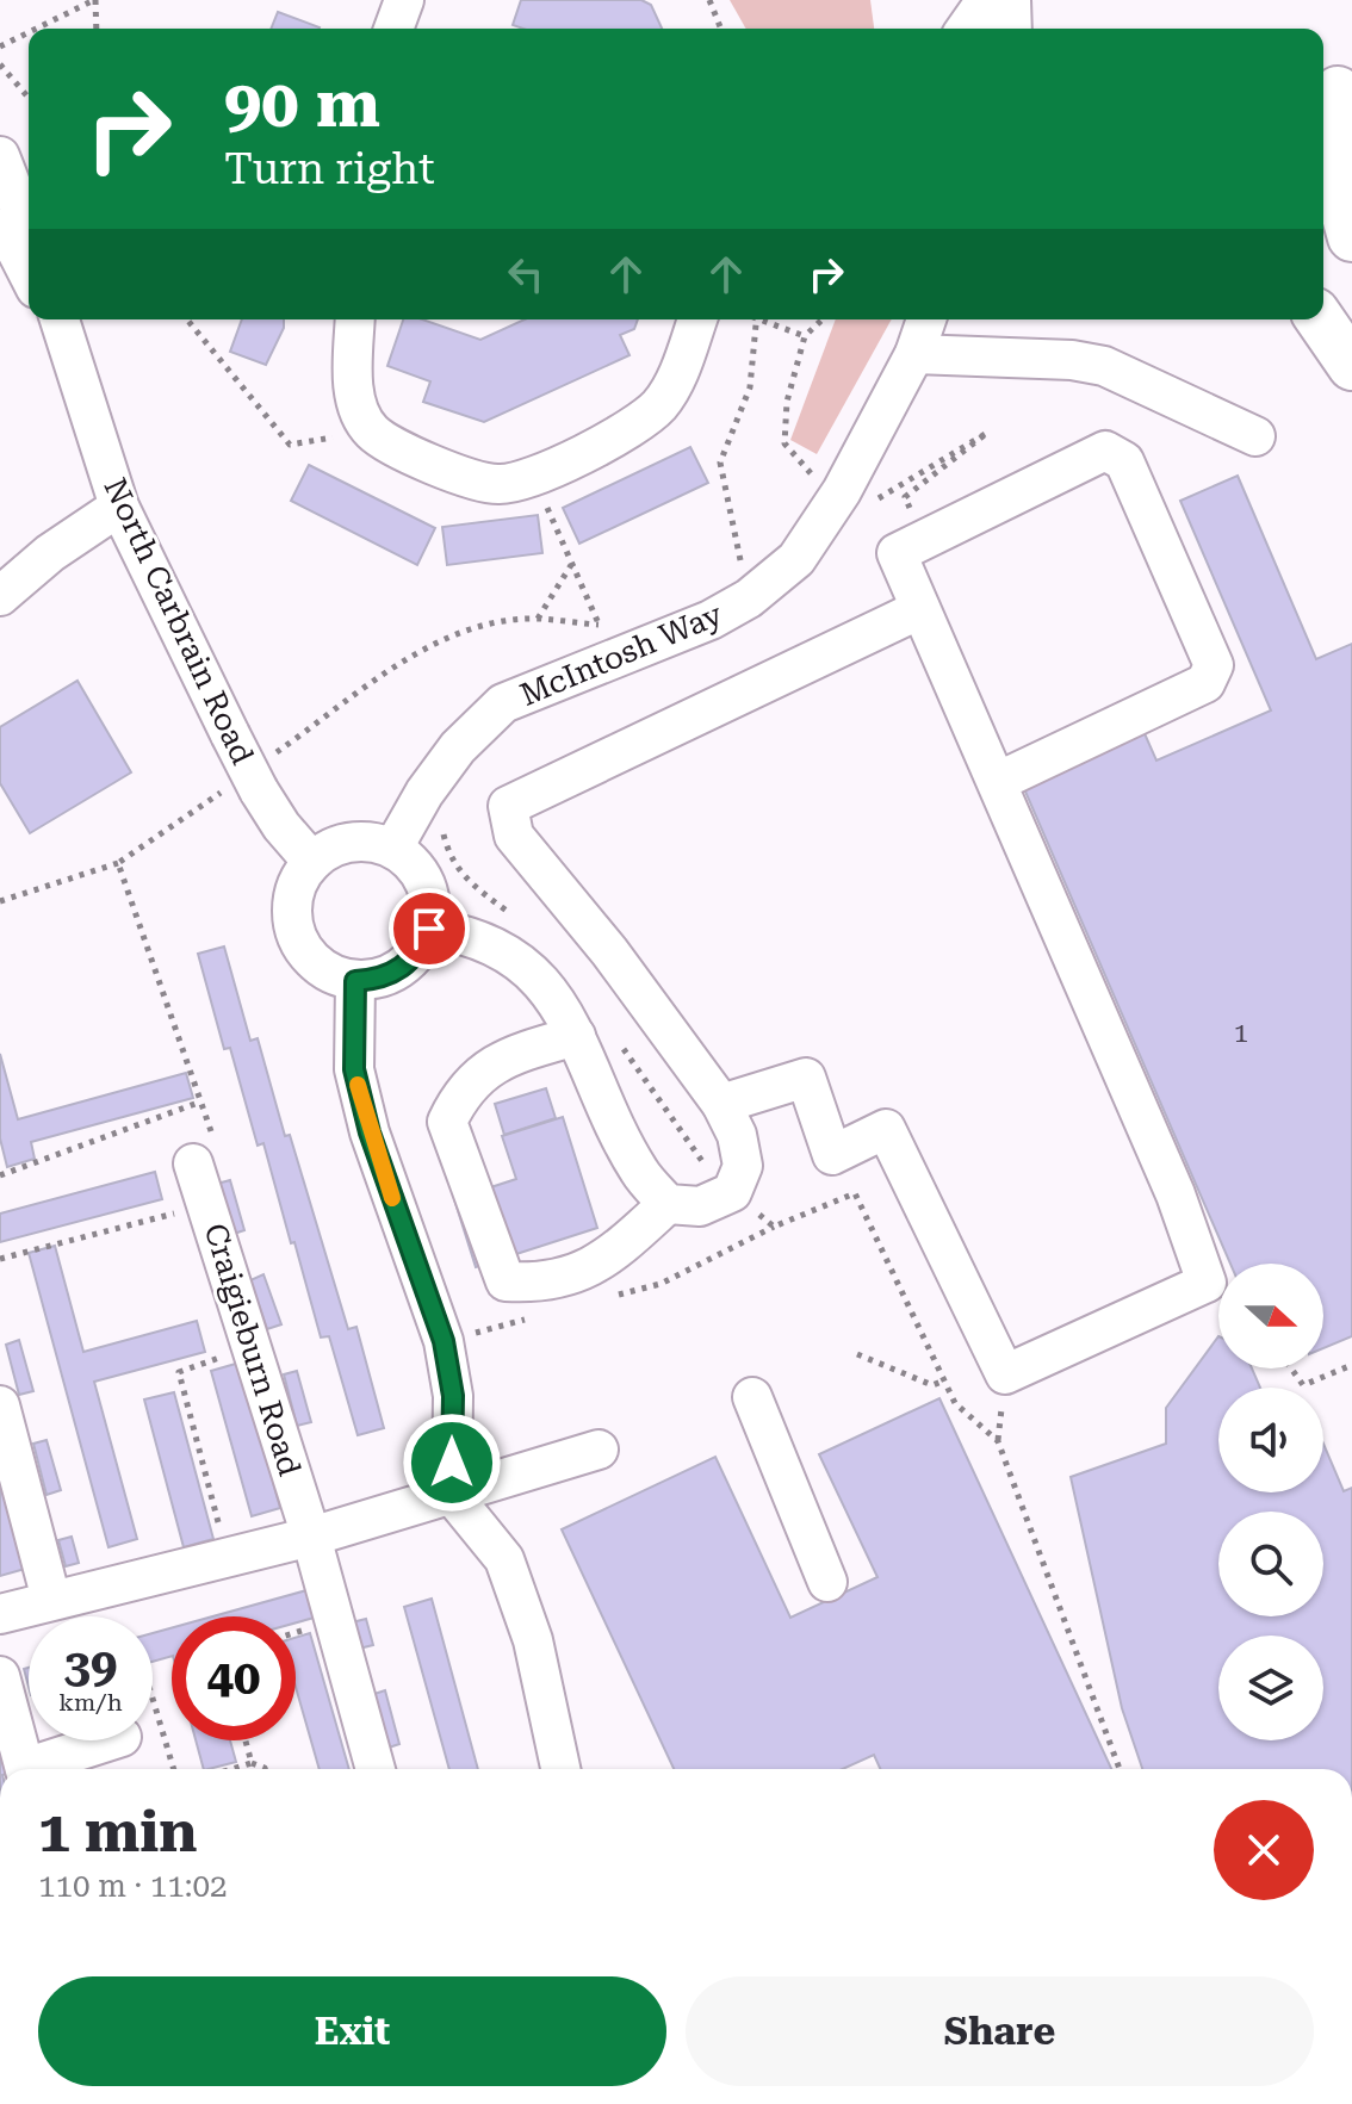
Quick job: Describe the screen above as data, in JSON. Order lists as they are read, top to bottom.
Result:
{
  "streets": {
    "street": ["North Carbrain Road", "McIntosh Way", "Craigieburn Road"]
  },
  "crossings": [
    ["North Carbrain Road", "McIntosh Way"]
  ],
  "house_numbers": ["1"],
  "north": "right",
  "page": {
    "turn": ["90 m", "Turn right"],
    "speed": "39 km/h",
    "limit": "40",
    "heading": ["1 min", "110 m · 11:02"],
    "buttons": ["Exit", "Share"]
  }
}
